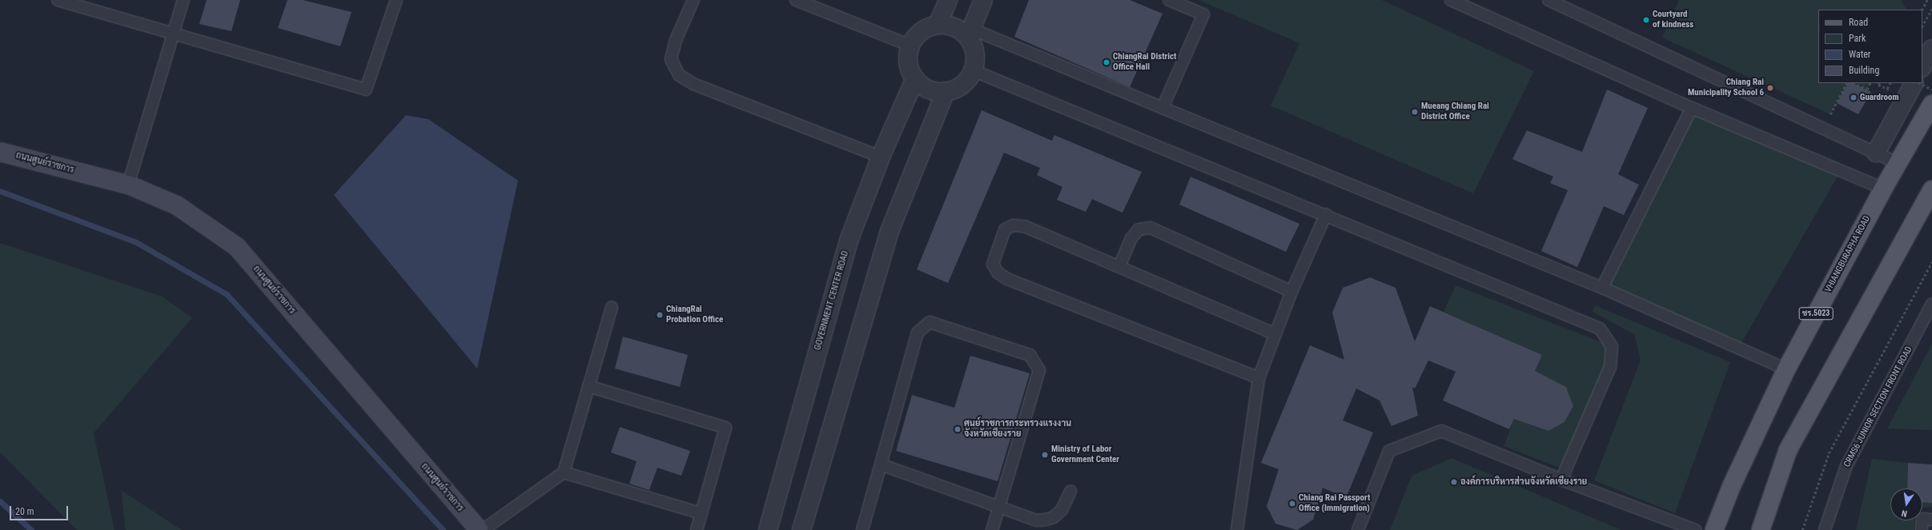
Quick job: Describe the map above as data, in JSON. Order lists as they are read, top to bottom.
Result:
{
  "streets": {
    "main road": ["VHIANGBURAPHA ROAD", "ชร.5023"],
    "street": ["ถนนศูนย์ราชการ", "GOVERNMENT CENTER ROAD"],
    "lane": ["CRMS6 JUNIOR SECTION FRONT ROAD"]
  },
  "places": [
    "Courtyard of kindness",
    "ChiangRai District Office Hall",
    "Chiang Rai Municipality School 6",
    "Guardroom",
    "Mueang Chiang Rai District Office",
    "ChiangRai Probation Office",
    "ศูนย์ราชการกระทรวงแรงงาน จังหวัดเชียงราย",
    "Ministry of Labor Government Center",
    "องค์การบริหารส่วนจังหวัดเชียงราย",
    "Chiang Rai Passport Office (Immigration)"
  ],
  "legend": [
    "Road",
    "Park",
    "Water",
    "Building"
  ],
  "scale_bar": "20 m",
  "north": "bottom"
}
